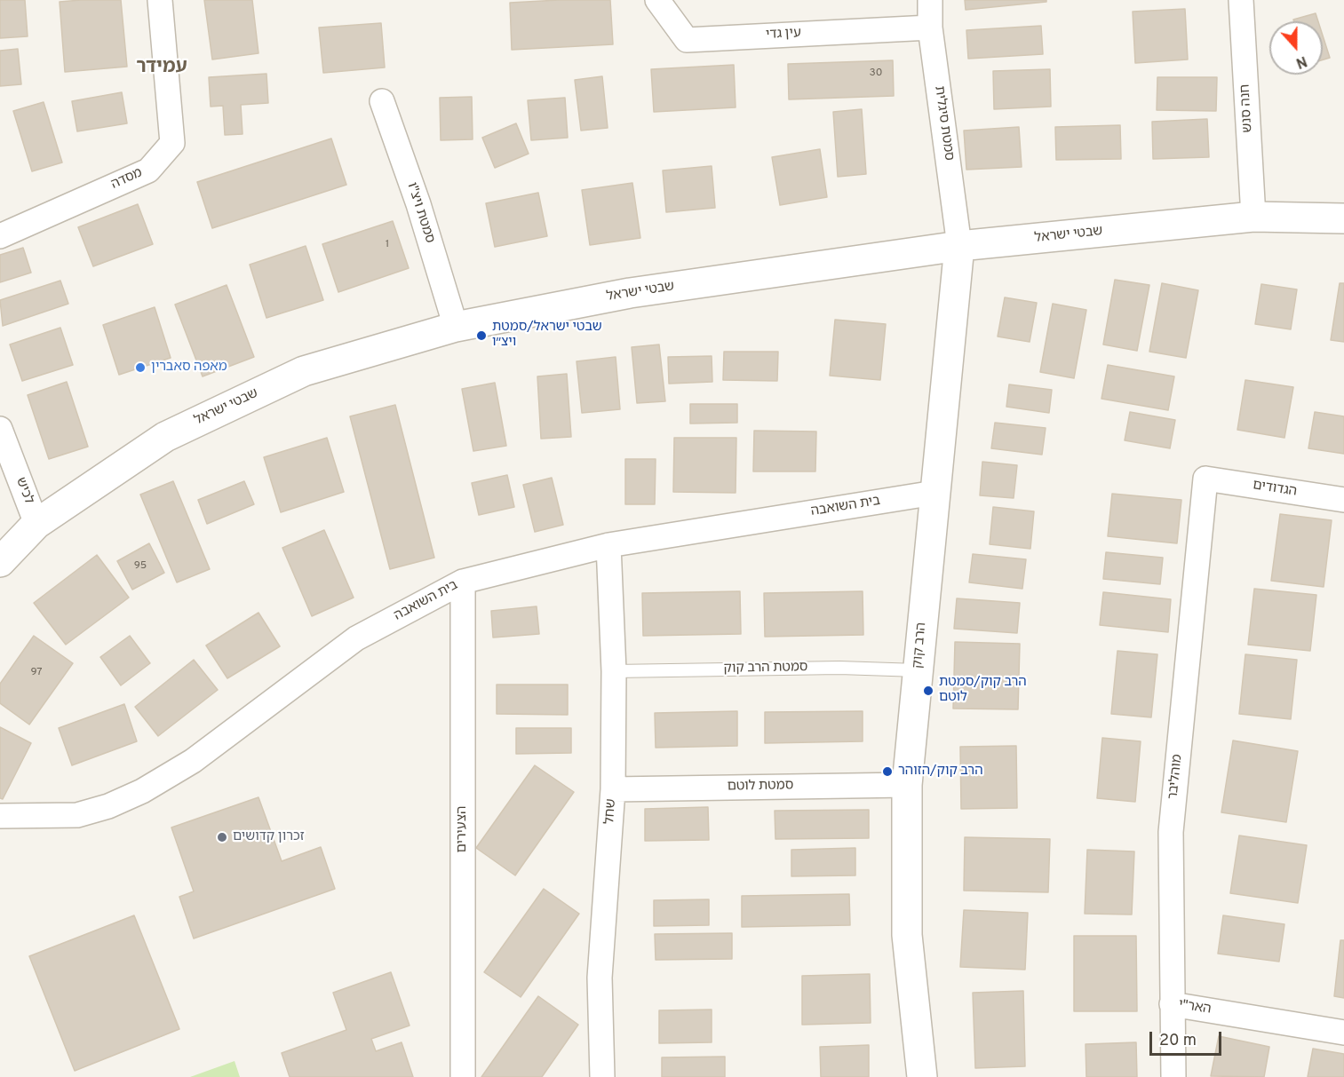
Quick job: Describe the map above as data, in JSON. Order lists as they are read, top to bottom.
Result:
{
  "streets": {
    "street": [
      "עין גדי",
      "חנה סנש",
      "סמטת סיגלית",
      "מסדה",
      "סמטת ויצ\"ו",
      "שבטי ישראל",
      "הגדודים",
      "לכיש",
      "בית השואבה",
      "הרב קוק",
      "מוהליבר",
      "סמטת לוטם",
      "שחל",
      "הצעירים",
      "האר\"י"
    ],
    "lane": ["סמטת הרב קוק"]
  },
  "crossings": [
    ["עין גדי", "סמטת סיגלית"],
    ["חנה סנש", "שבטי ישראל"],
    ["סמטת סיגלית", "שבטי ישראל"],
    ["סמטת סיגלית", "הרב קוק"],
    ["סמטת ויצ\"ו", "שבטי ישראל"],
    ["שבטי ישראל", "לכיש"],
    ["שבטי ישראל", "הרב קוק"],
    ["הגדודים", "מוהליבר"],
    ["בית השואבה", "הרב קוק"],
    ["בית השואבה", "שחל"],
    ["בית השואבה", "הצעירים"],
    ["הרב קוק", "סמטת הרב קוק"],
    ["הרב קוק", "סמטת לוטם"],
    ["סמטת הרב קוק", "שחל"],
    ["מוהליבר", "האר\"י"],
    ["סמטת לוטם", "שחל"]
  ],
  "districts": ["עמידר"],
  "places": [
    "שבטי ישראל/סמטת ויצ״ו",
    "מאפה סאברין",
    "הרב קוק/סמטת לוטם",
    "הרב קוק/הזוהר",
    "זכרון קדושים"
  ],
  "house_numbers": [
    "30",
    "1",
    "95",
    "97"
  ],
  "scale_bar": "20 m",
  "north": "bottom"
}
